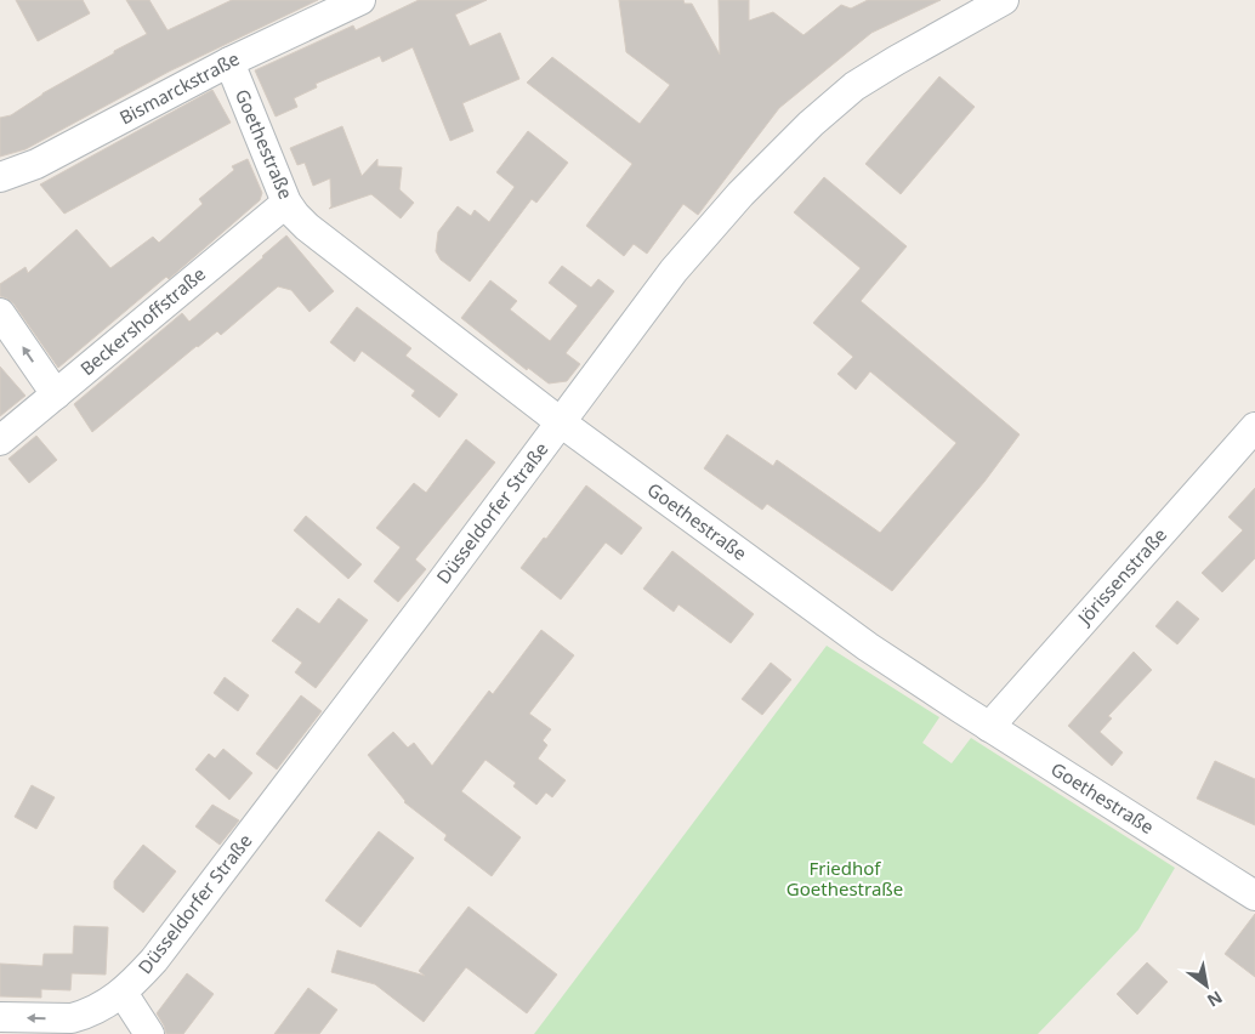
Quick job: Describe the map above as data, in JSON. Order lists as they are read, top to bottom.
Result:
{
  "streets": {
    "street": [
      "Bismarckstraße",
      "Goethestraße",
      "Beckershoffstraße",
      "Düsseldorfer Straße",
      "Jörissenstraße"
    ]
  },
  "crossings": [
    ["Bismarckstraße", "Goethestraße"],
    ["Goethestraße", "Beckershoffstraße"],
    ["Goethestraße", "Düsseldorfer Straße"],
    ["Goethestraße", "Jörissenstraße"]
  ],
  "parks": ["Friedhof Goethestraße"],
  "north": "bottom right"
}
